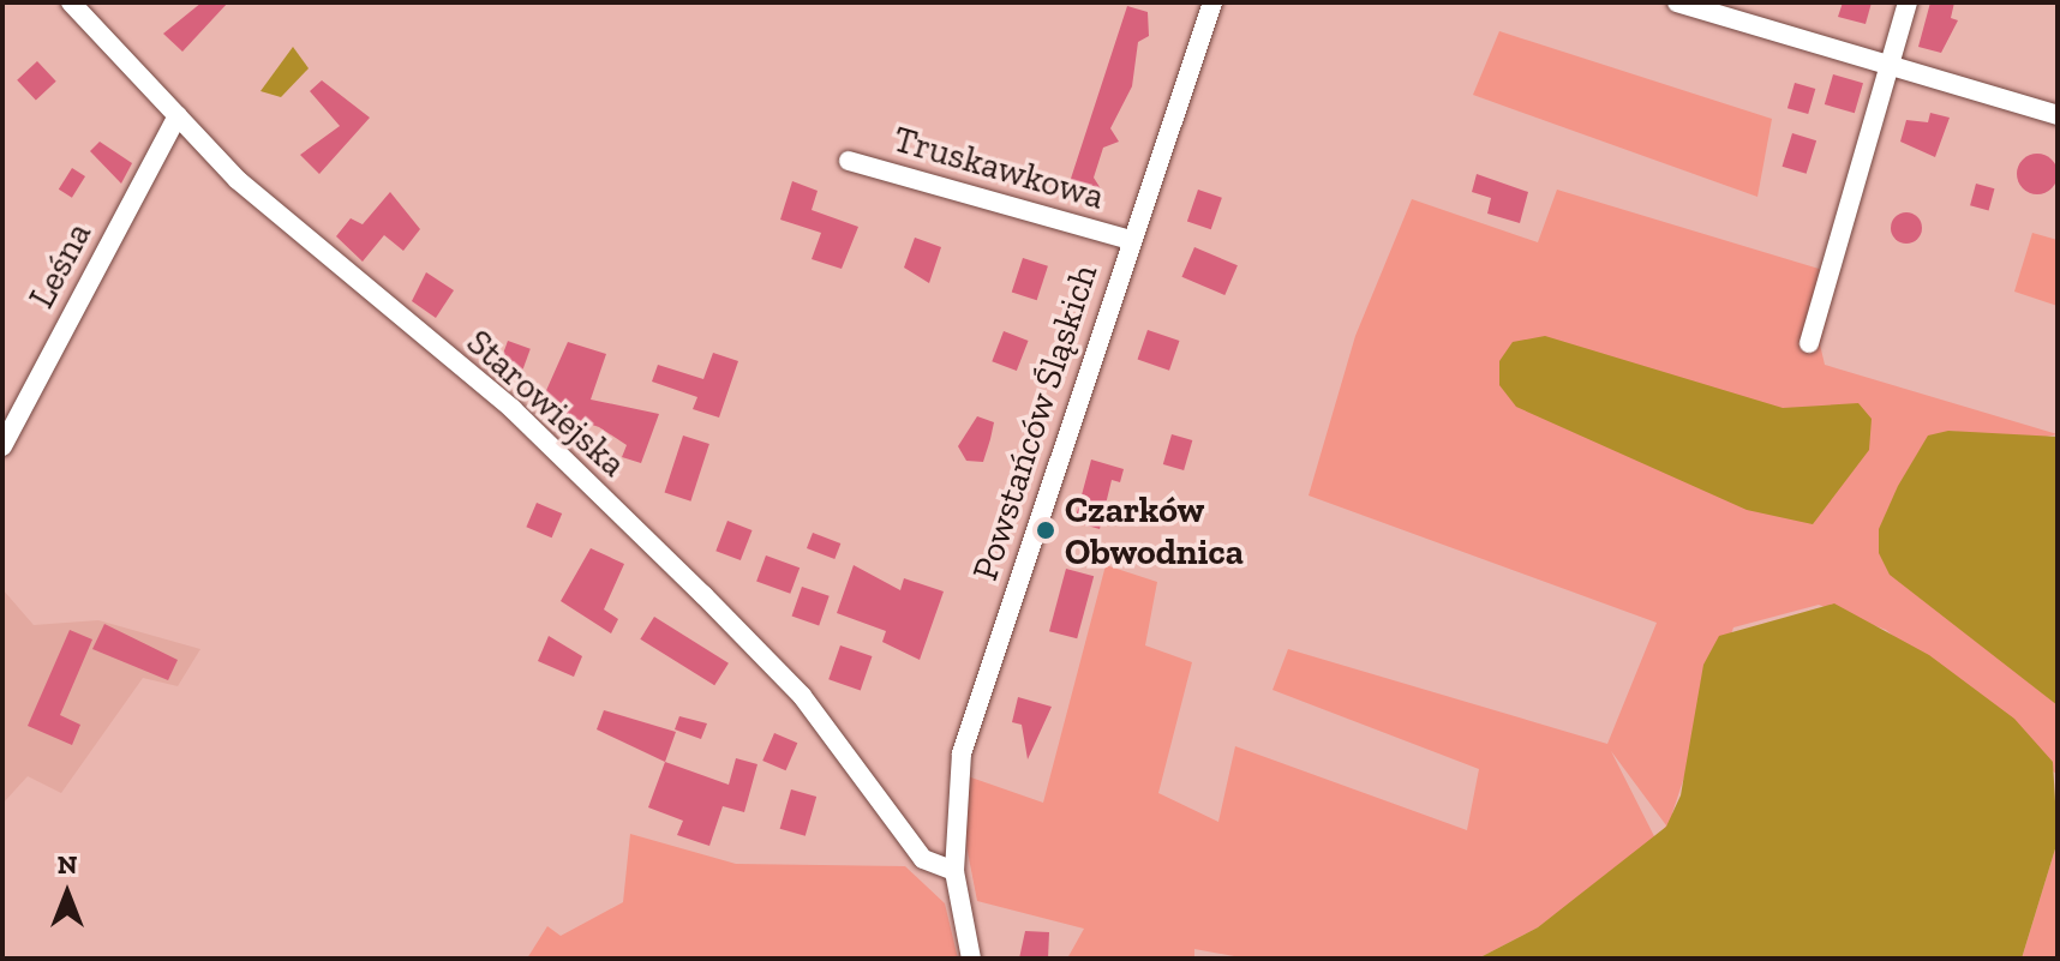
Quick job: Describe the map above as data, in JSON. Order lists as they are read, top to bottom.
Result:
{
  "streets": {
    "street": [
      "Truskawkowa",
      "Leśna",
      "Starowiejska",
      "Powstańców Śląskich"
    ]
  },
  "crossings": [
    ["Truskawkowa", "Powstańców Śląskich"],
    ["Leśna", "Starowiejska"],
    ["Starowiejska", "Powstańców Śląskich"]
  ],
  "places": ["Czarków Obwodnica"],
  "north": "top"
}
